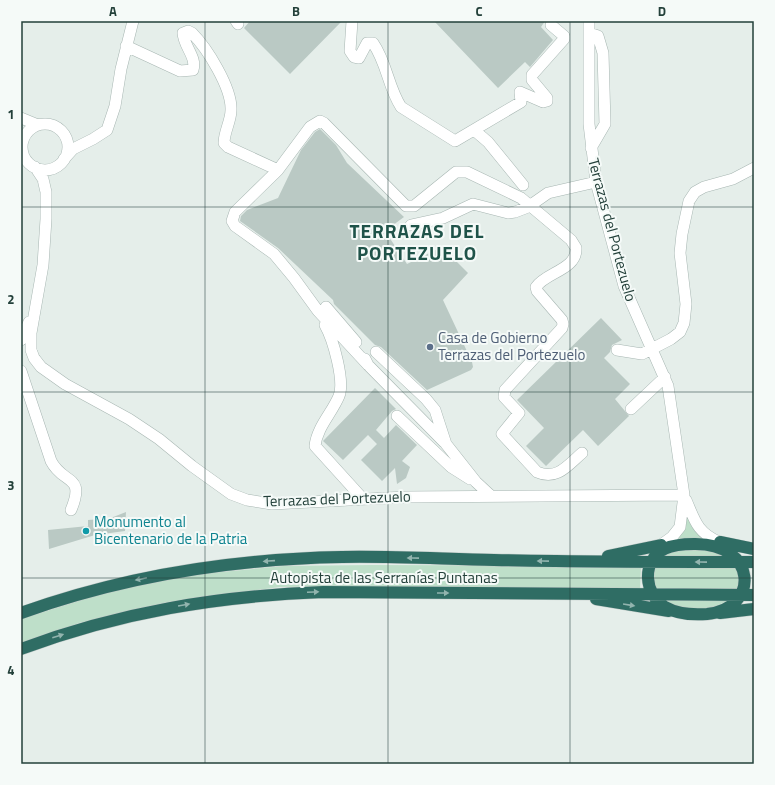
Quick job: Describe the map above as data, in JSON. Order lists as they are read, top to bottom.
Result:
{
  "streets": {
    "highway": ["Autopista de las Serranías Puntanas"],
    "street": ["Terrazas del Portezuelo"]
  },
  "districts": ["TERRAZAS DEL PORTEZUELO"],
  "places": ["Casa de Gobierno Terrazas del Portezuelo", "Monumento al Bicentenario de la Patria"],
  "grid": {
    "columns": [
      "A",
      "B",
      "C",
      "D"
    ],
    "rows": [
      "1",
      "2",
      "3",
      "4"
    ]
  }
}
